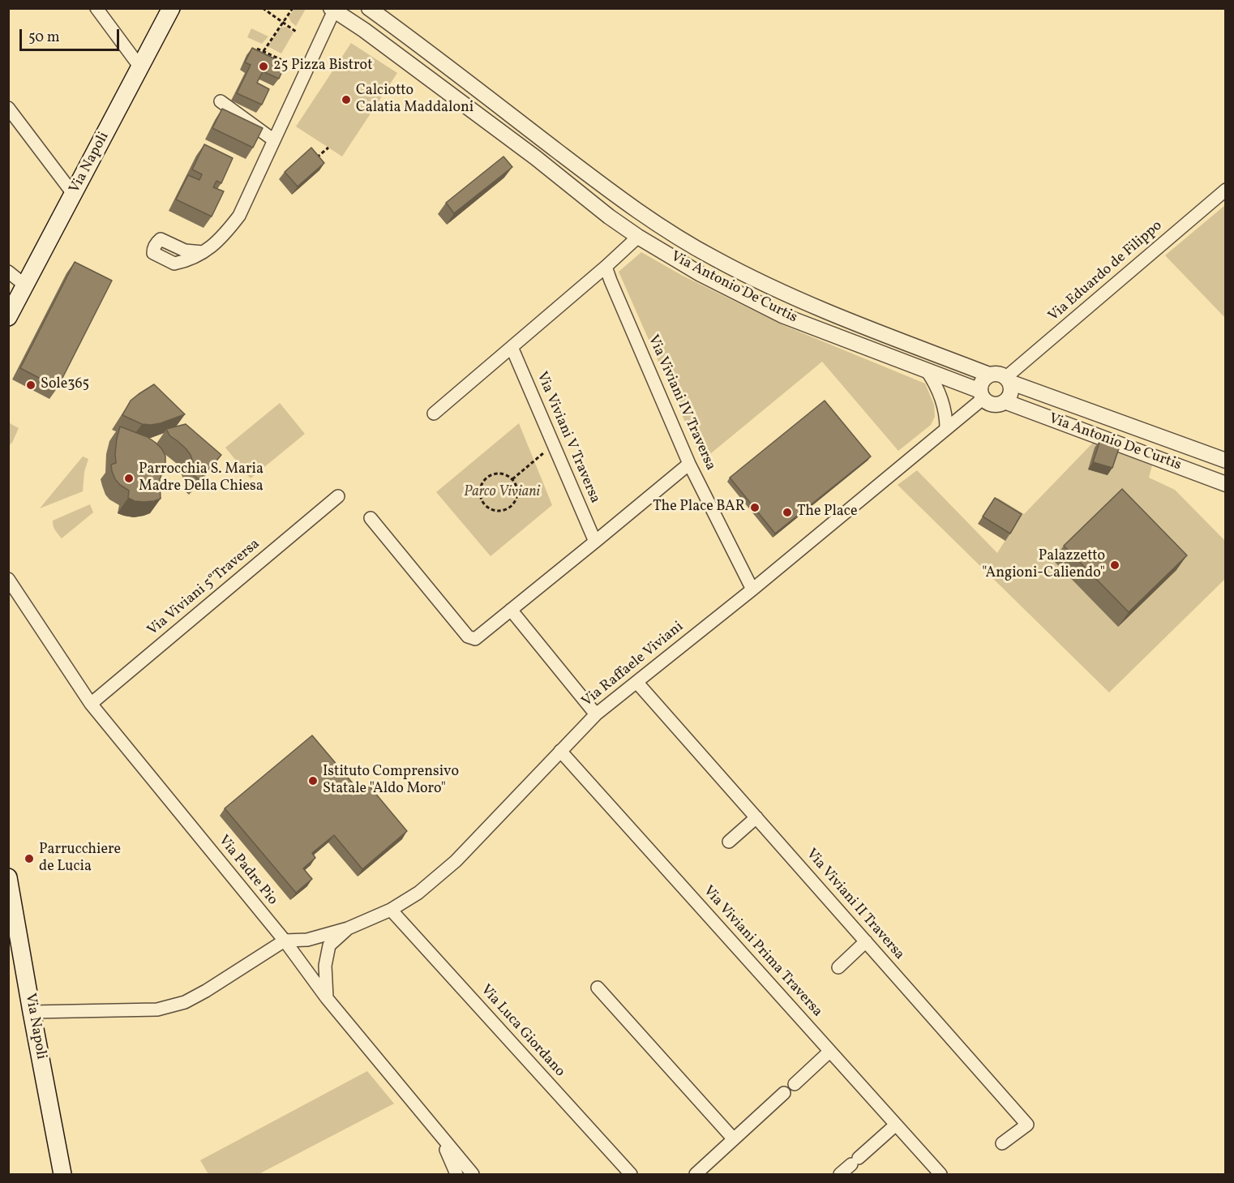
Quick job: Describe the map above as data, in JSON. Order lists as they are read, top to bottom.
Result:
{
  "streets": {
    "main road": ["Via Napoli"],
    "street": [
      "Via Eduardo de Filippo",
      "Via Antonio De Curtis",
      "Via Viviani IV Traversa",
      "Via Viviani V Traversa",
      "Via Viviani 5°Traversa",
      "Via Raffaele Viviani",
      "Via Padre Pio",
      "Via Viviani II Traversa",
      "Via Viviani Prima Traversa",
      "Via Luca Giordano"
    ]
  },
  "crossings": [
    ["Via Napoli", "Via Raffaele Viviani"],
    ["Via Eduardo de Filippo", "Via Antonio De Curtis"],
    ["Via Eduardo de Filippo", "Via Raffaele Viviani"],
    ["Via Antonio De Curtis", "Via Raffaele Viviani"],
    ["Via Viviani IV Traversa", "Via Raffaele Viviani"],
    ["Via Viviani 5°Traversa", "Via Padre Pio"],
    ["Via Raffaele Viviani", "Via Padre Pio"],
    ["Via Raffaele Viviani", "Via Viviani II Traversa"],
    ["Via Raffaele Viviani", "Via Viviani Prima Traversa"],
    ["Via Raffaele Viviani", "Via Luca Giordano"]
  ],
  "parks": ["Parco Viviani"],
  "places": [
    "25 Pizza Bistrot",
    "Calciotto Calatia Maddaloni",
    "Sole365",
    "Parrocchia S. Maria Madre Della Chiesa",
    "The Place BAR",
    "The Place",
    "Palazzetto \"Angioni-Caliendo\"",
    "Istituto Comprensivo Statale \"Aldo Moro\"",
    "Parrucchiere de Lucia"
  ],
  "scale_bar": "50 m"
}
